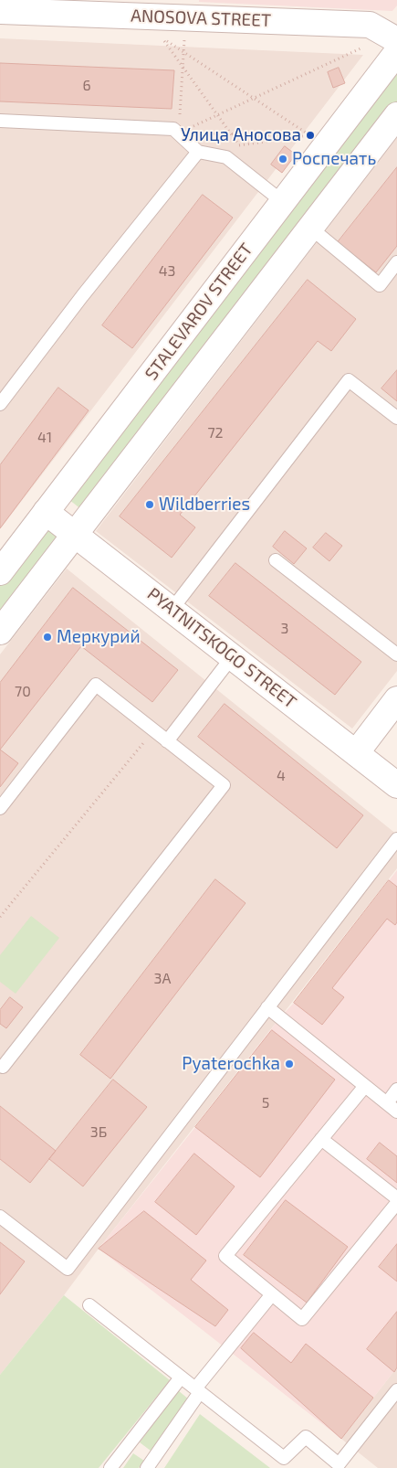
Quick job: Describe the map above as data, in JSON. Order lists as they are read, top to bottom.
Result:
{
  "streets": {
    "street": ["ANOSOVA STREET", "STALEVAROV STREET", "PYATNITSKOGO STREET"]
  },
  "crossings": [
    ["STALEVAROV STREET", "PYATNITSKOGO STREET"]
  ],
  "places": [
    "Улица Аносова",
    "Роспечать",
    "Wildberries",
    "Меркурий",
    "Pyaterochka"
  ],
  "house_numbers": [
    "6",
    "43",
    "72",
    "41",
    "3",
    "70",
    "4",
    "3А",
    "5",
    "3Б"
  ]
}
